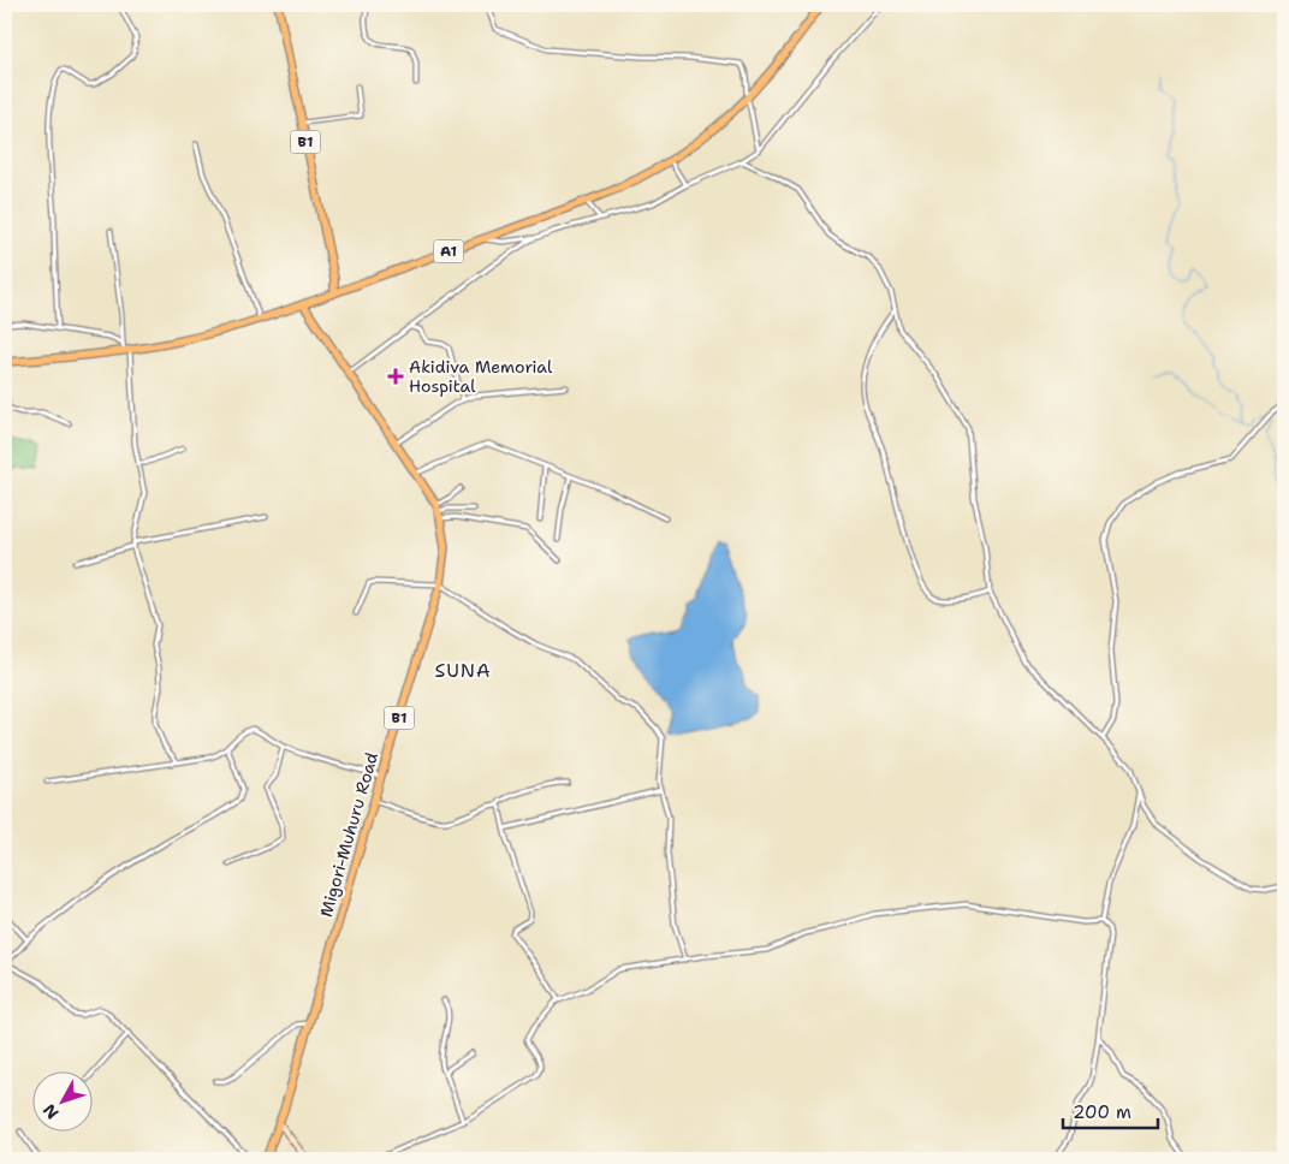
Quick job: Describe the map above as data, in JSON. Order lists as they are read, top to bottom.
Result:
{
  "streets": {
    "highway": ["B1", "A1", "Migori-Muhuru Road"]
  },
  "crossings": [
    ["B1", "A1"],
    ["A1", "Migori-Muhuru Road"]
  ],
  "districts": ["SUNA"],
  "places": {
    "health": ["Akidiva Memorial Hospital"]
  },
  "scale_bar": "200 m",
  "north": "bottom left"
}
